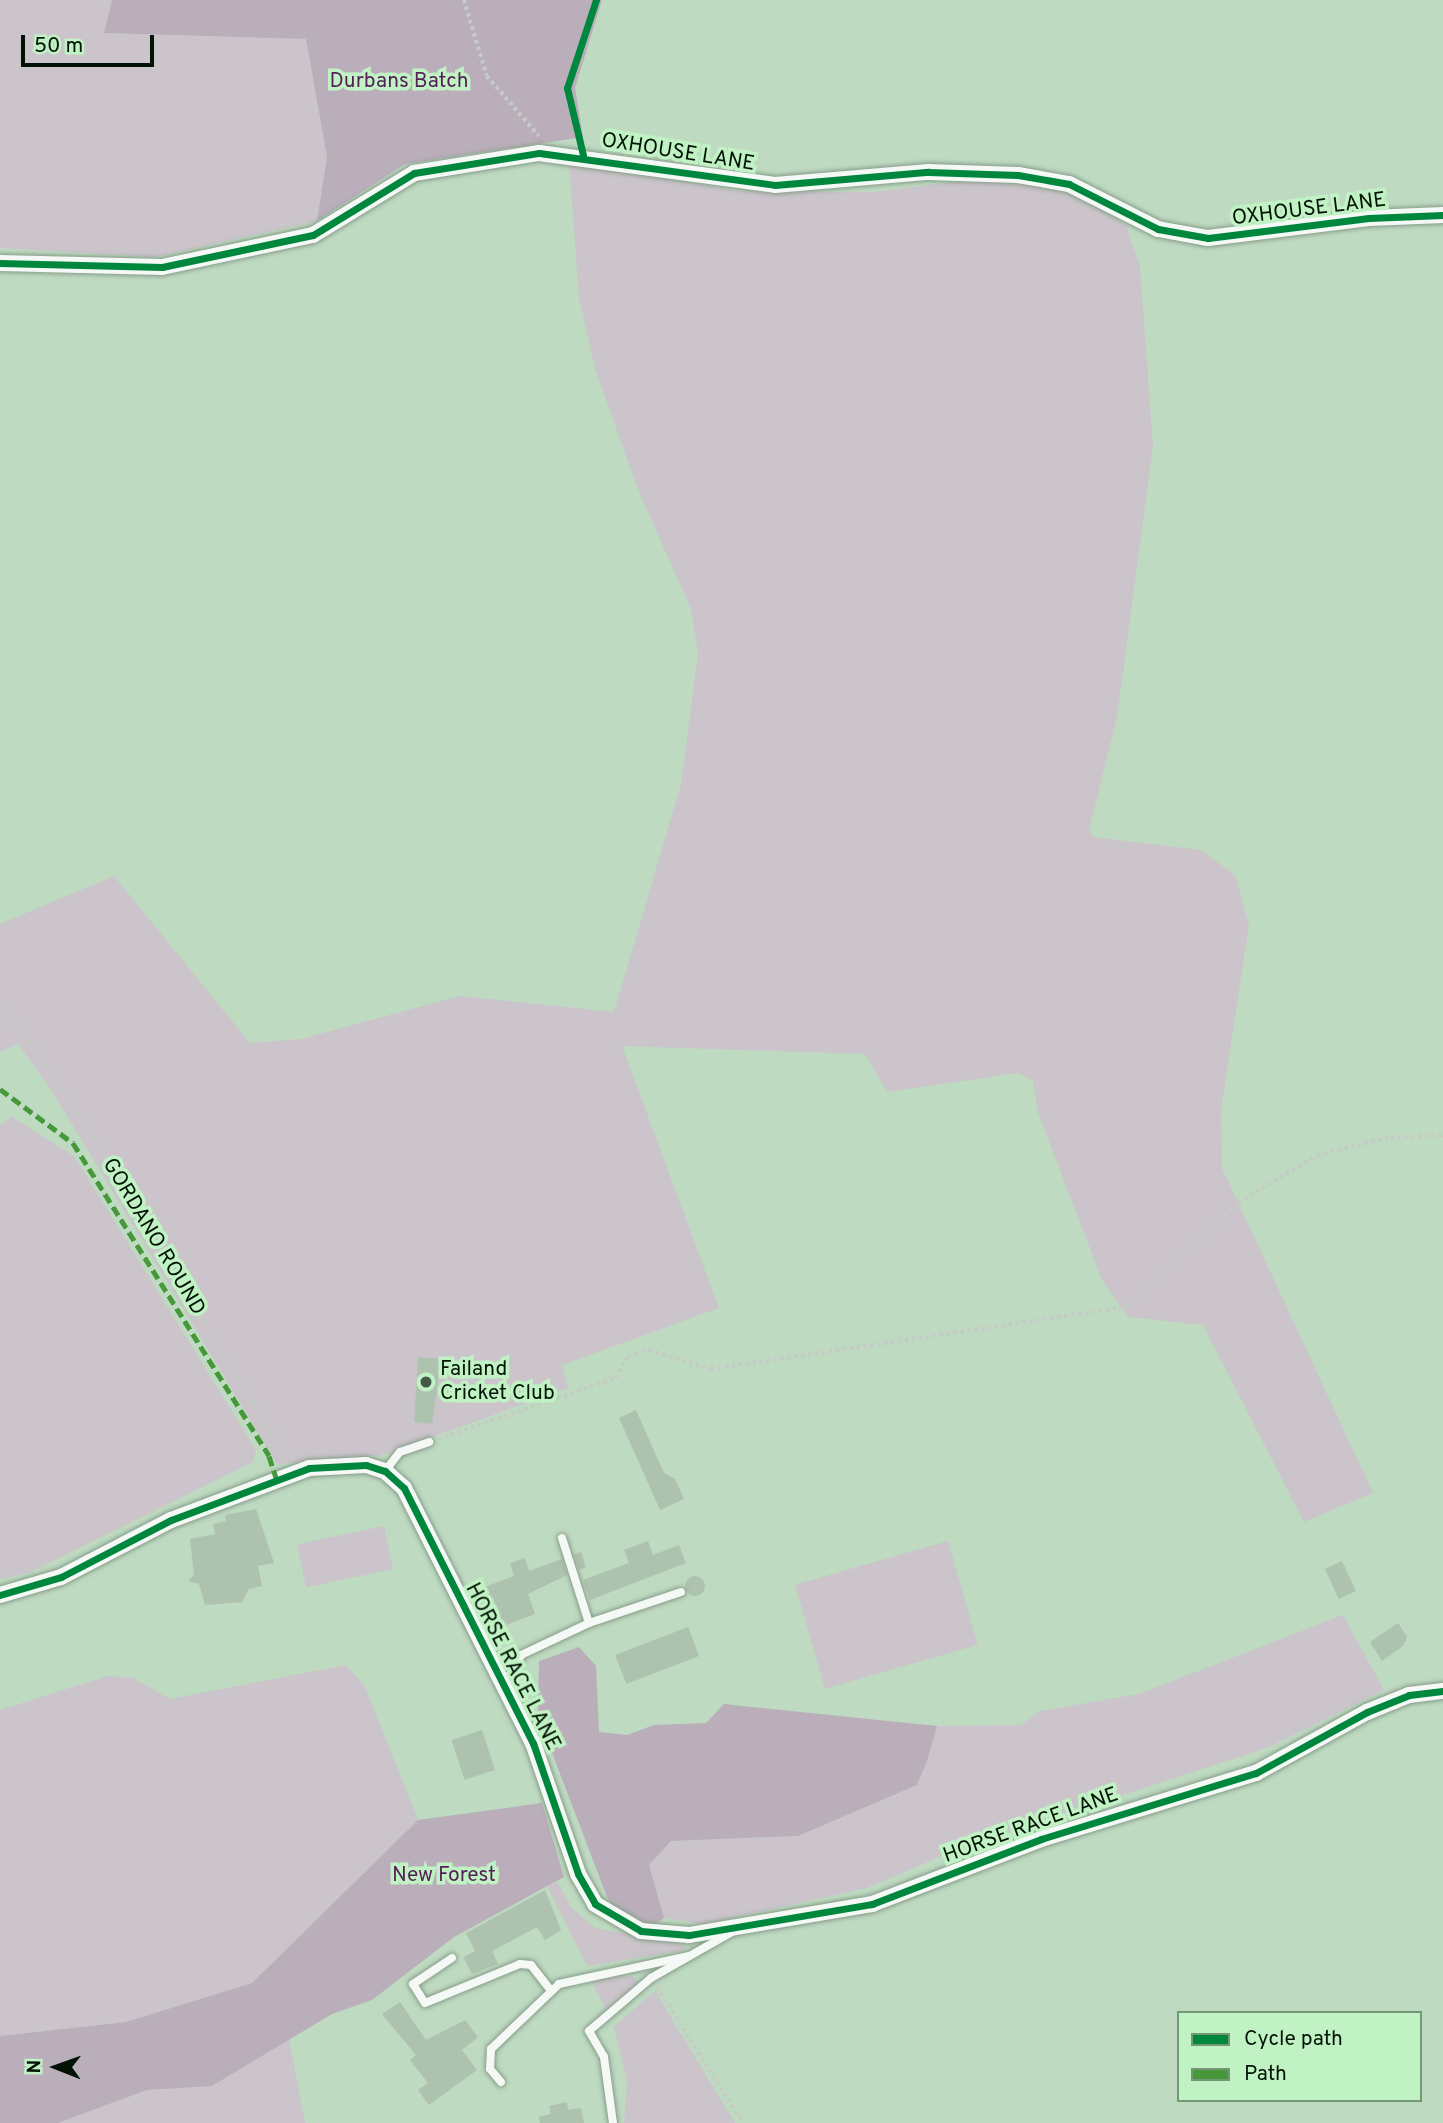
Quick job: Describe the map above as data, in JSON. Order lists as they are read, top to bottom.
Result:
{
  "streets": {
    "street": ["OXHOUSE LANE", "HORSE RACE LANE"],
    "path": ["GORDANO ROUND"]
  },
  "parks": ["Durbans Batch", "New Forest"],
  "places": ["Failand Cricket Club"],
  "legend": ["Cycle path", "Path"],
  "scale_bar": "50 m",
  "north": "left"
}
